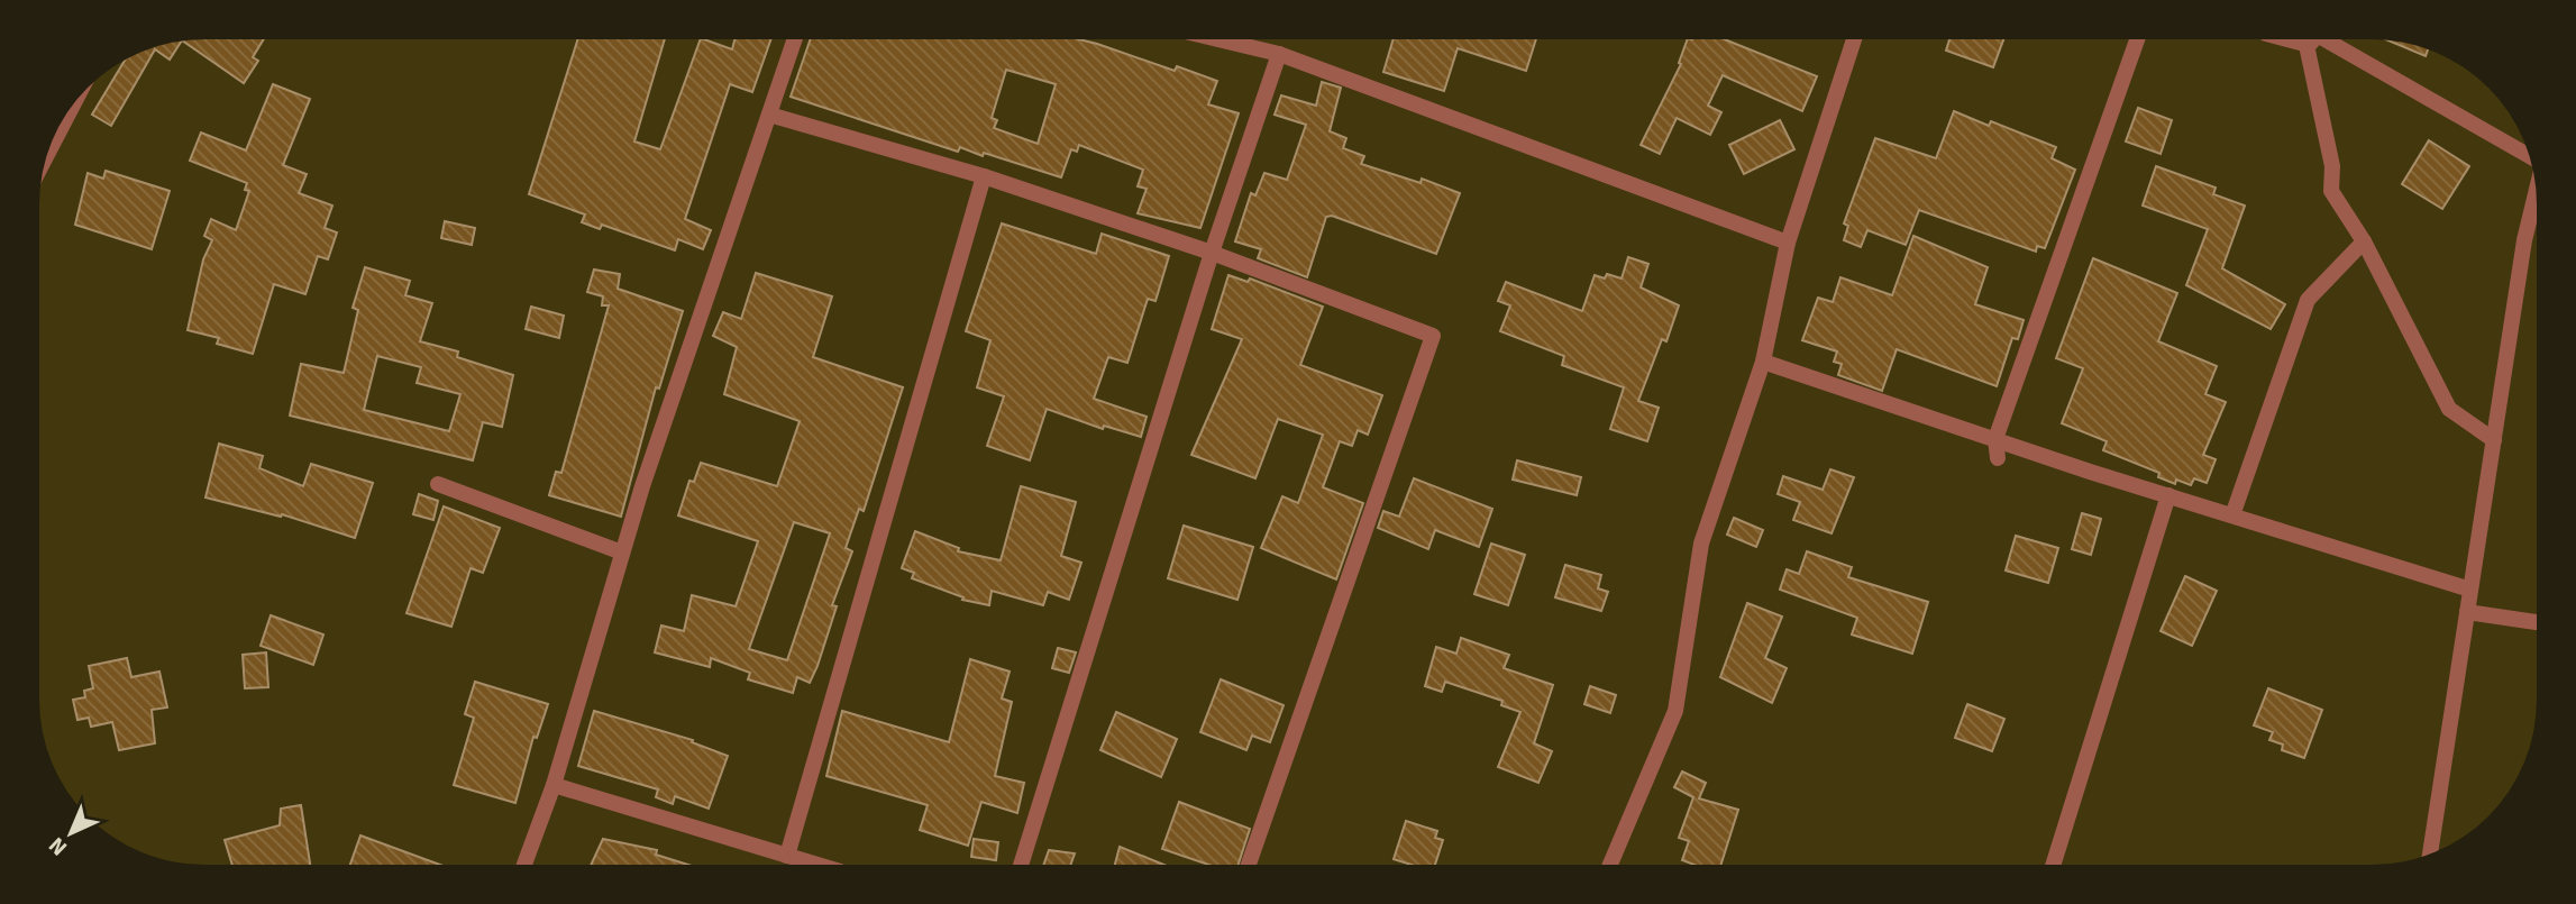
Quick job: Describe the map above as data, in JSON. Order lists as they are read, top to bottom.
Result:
{
  "north": "bottom left"
}
